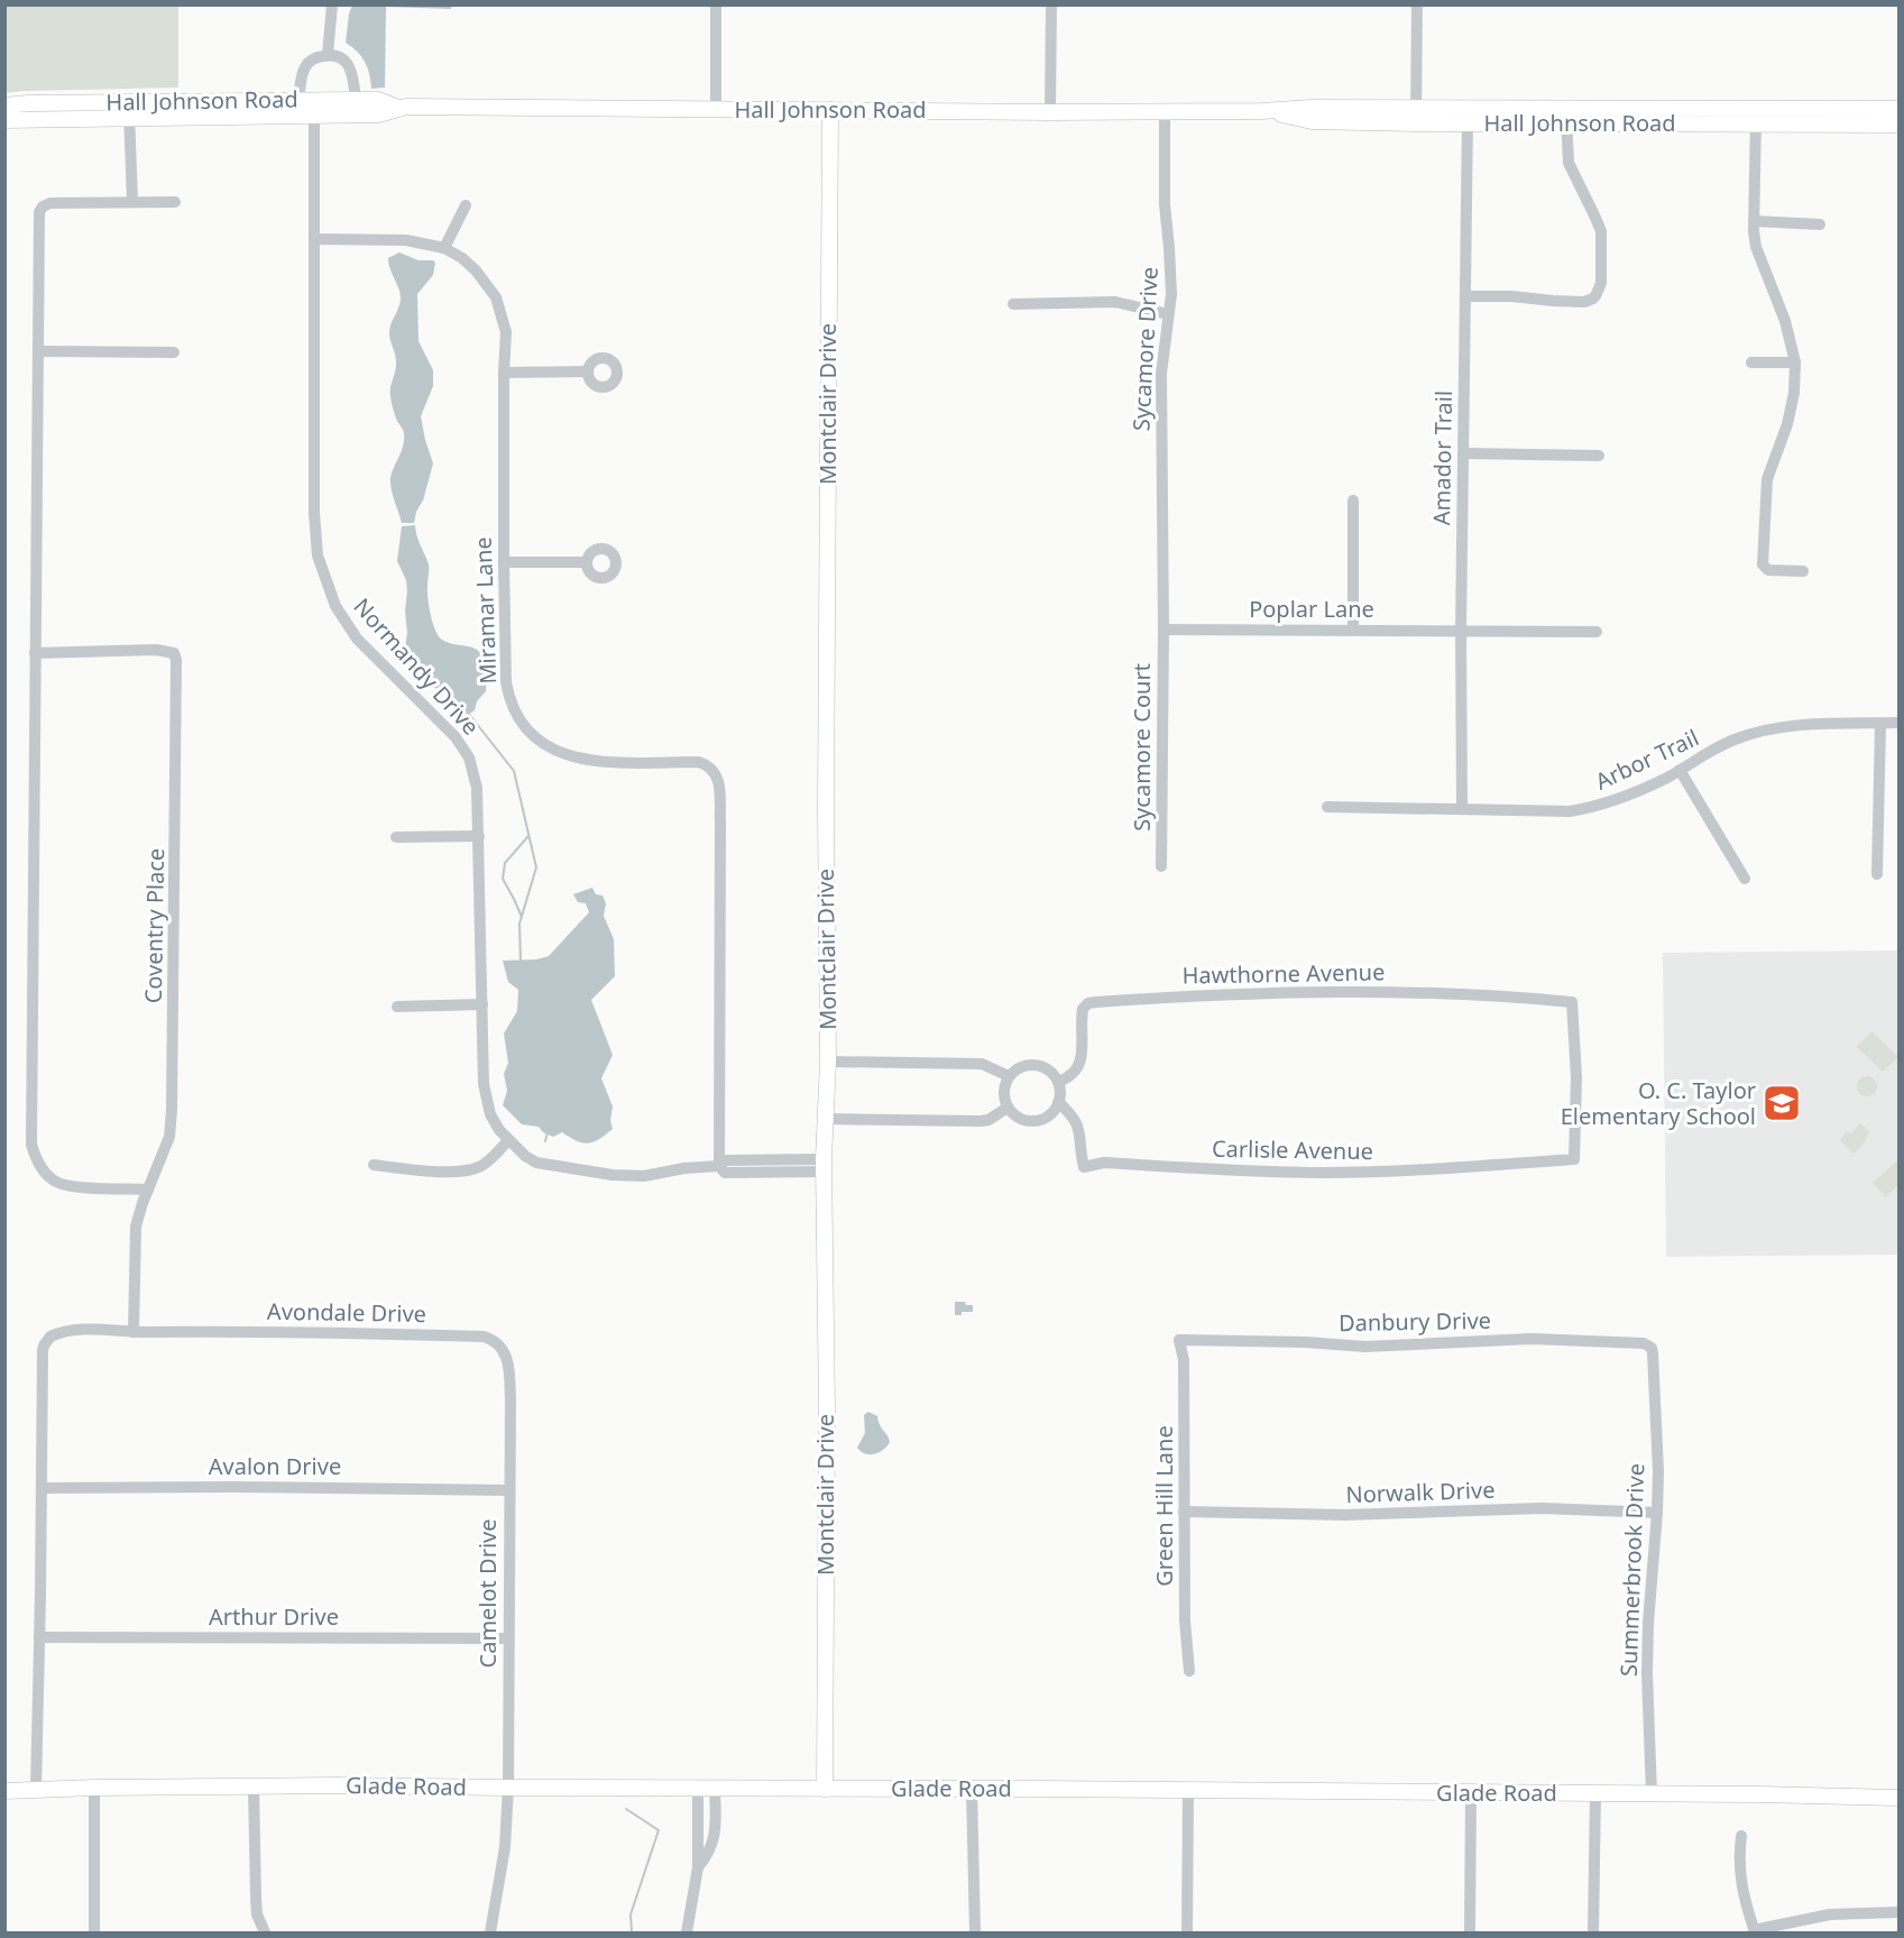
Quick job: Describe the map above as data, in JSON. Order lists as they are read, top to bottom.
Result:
{
  "streets": {
    "main road": ["Hall Johnson Road", "Montclair Drive", "Glade Road"],
    "street": [
      "Sycamore Drive",
      "Amador Trail",
      "Poplar Lane",
      "Miramar Lane",
      "Normandy Drive",
      "Sycamore Court",
      "Arbor Trail",
      "Coventry Place",
      "Hawthorne Avenue",
      "Carlisle Avenue",
      "Avondale Drive",
      "Danbury Drive",
      "Avalon Drive",
      "Norwalk Drive",
      "Green Hill Lane",
      "Summerbrook Drive",
      "Camelot Drive",
      "Arthur Drive"
    ]
  },
  "crossings": [
    ["Hall Johnson Road", "Sycamore Drive"],
    ["Hall Johnson Road", "Montclair Drive"],
    ["Hall Johnson Road", "Amador Trail"],
    ["Hall Johnson Road", "Normandy Drive"],
    ["Sycamore Drive", "Poplar Lane"],
    ["Sycamore Drive", "Sycamore Court"],
    ["Montclair Drive", "Normandy Drive"],
    ["Montclair Drive", "Glade Road"],
    ["Amador Trail", "Poplar Lane"],
    ["Amador Trail", "Arbor Trail"],
    ["Poplar Lane", "Sycamore Court"],
    ["Miramar Lane", "Normandy Drive"],
    ["Coventry Place", "Avondale Drive"],
    ["Hawthorne Avenue", "Carlisle Avenue"],
    ["Avondale Drive", "Avalon Drive"],
    ["Avondale Drive", "Camelot Drive"],
    ["Avondale Drive", "Arthur Drive"],
    ["Avondale Drive", "Glade Road"],
    ["Danbury Drive", "Green Hill Lane"],
    ["Danbury Drive", "Summerbrook Drive"],
    ["Avalon Drive", "Camelot Drive"],
    ["Norwalk Drive", "Green Hill Lane"],
    ["Norwalk Drive", "Summerbrook Drive"],
    ["Summerbrook Drive", "Glade Road"],
    ["Camelot Drive", "Arthur Drive"],
    ["Camelot Drive", "Glade Road"]
  ],
  "places": {
    "school or university": ["O. C. Taylor Elementary School"]
  }
}
